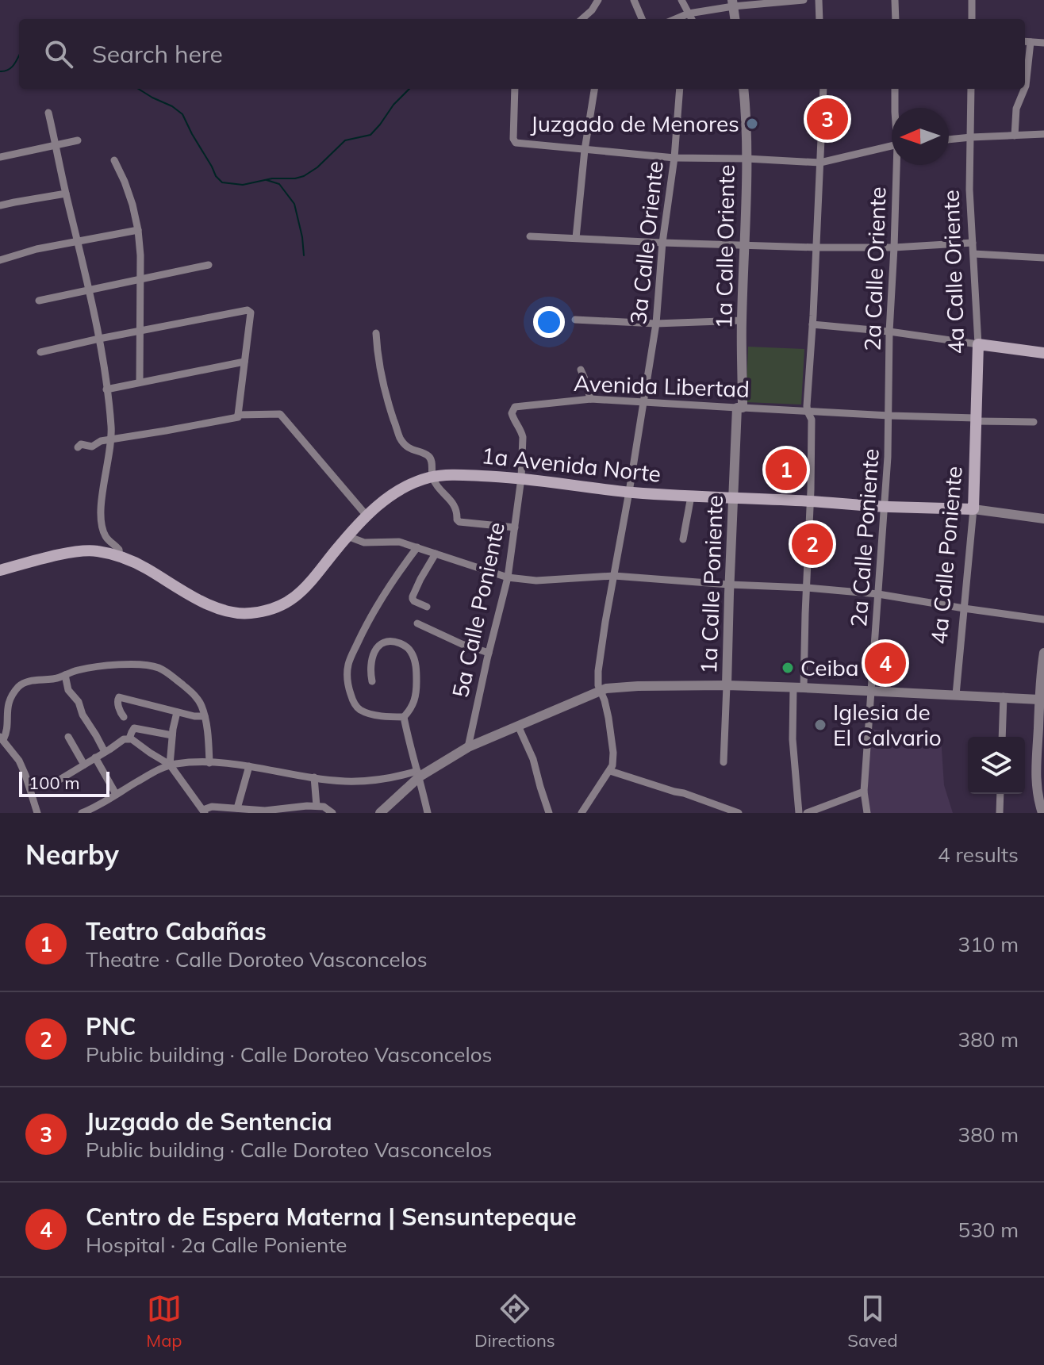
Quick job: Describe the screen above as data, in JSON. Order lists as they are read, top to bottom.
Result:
{
  "streets": {
    "main road": ["4a Calle Oriente", "1a Avenida Norte", "4a Calle Poniente"],
    "street": [
      "3a Calle Oriente",
      "1a Calle Oriente",
      "2a Calle Oriente",
      "Avenida Libertad",
      "2a Calle Poniente",
      "1a Calle Poniente",
      "5a Calle Poniente"
    ]
  },
  "crossings": [
    ["3a Calle Oriente", "Avenida Libertad"],
    ["3a Calle Oriente", "1a Avenida Norte"],
    ["1a Calle Oriente", "Avenida Libertad"],
    ["1a Calle Oriente", "1a Calle Poniente"],
    ["2a Calle Oriente", "Avenida Libertad"],
    ["2a Calle Oriente", "2a Calle Poniente"],
    ["4a Calle Oriente", "Avenida Libertad"],
    ["4a Calle Oriente", "4a Calle Poniente"],
    ["Avenida Libertad", "2a Calle Poniente"],
    ["Avenida Libertad", "4a Calle Poniente"],
    ["Avenida Libertad", "1a Calle Poniente"],
    ["Avenida Libertad", "5a Calle Poniente"],
    ["1a Avenida Norte", "2a Calle Poniente"],
    ["1a Avenida Norte", "4a Calle Poniente"],
    ["1a Avenida Norte", "1a Calle Poniente"],
    ["1a Avenida Norte", "5a Calle Poniente"]
  ],
  "places": ["Juzgado de Menores", "Ceiba", "Iglesia de El Calvario"],
  "scale_bar": "100 m",
  "north": "left",
  "page": {
    "search": "Search here",
    "pins": [
      "3",
      "1",
      "2",
      "4"
    ],
    "scale": "100 m",
    "heading": ["Nearby", "4 results"],
    "list": [
      {
        "mark": "1",
        "name": "Teatro Cabañas",
        "note": "Theatre · Calle Doroteo Vasconcelos",
        "value": "310 m"
      },
      {
        "mark": "2",
        "name": "PNC",
        "note": "Public building · Calle Doroteo Vasconcelos",
        "value": "380 m"
      },
      {
        "mark": "3",
        "name": "Juzgado de Sentencia",
        "note": "Public building · Calle Doroteo Vasconcelos",
        "value": "380 m"
      },
      {
        "mark": "4",
        "name": "Centro de Espera Materna | Sensuntepeque",
        "note": "Hospital · 2a Calle Poniente",
        "value": "530 m"
      }
    ],
    "nav": ["Map", "Directions", "Saved"]
  }
}
